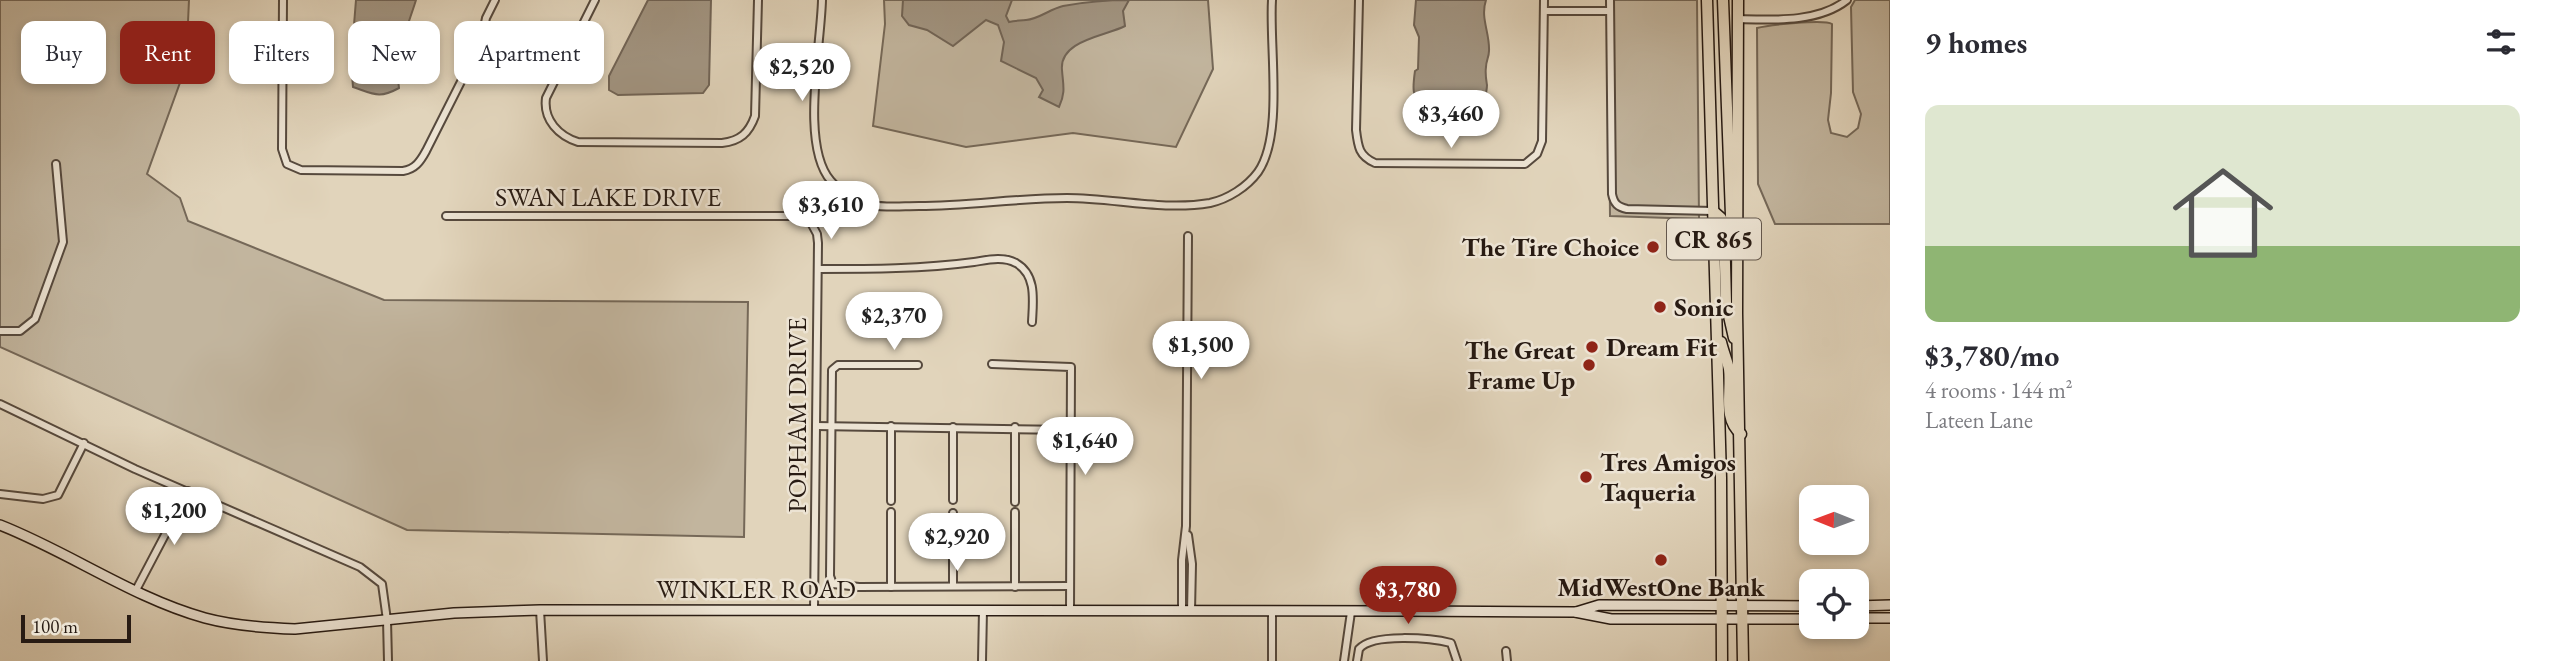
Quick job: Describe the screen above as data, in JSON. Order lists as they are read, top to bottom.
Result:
{
  "streets": {
    "main road": ["CR 865"],
    "street": ["SWAN LAKE DRIVE", "POPHAM DRIVE", "WINKLER ROAD"]
  },
  "crossings": [
    ["SWAN LAKE DRIVE", "POPHAM DRIVE"],
    ["CR 865", "WINKLER ROAD"],
    ["POPHAM DRIVE", "WINKLER ROAD"]
  ],
  "places": [
    "The Tire Choice",
    "Sonic",
    "Dream Fit",
    "The Great Frame Up",
    "Tres Amigos Taqueria",
    "MidWestOne Bank"
  ],
  "scale_bar": "100 m",
  "north": "left",
  "page": {
    "heading": "9 homes",
    "chip": [
      "Buy",
      "Rent",
      "Filters",
      "New",
      "Apartment"
    ],
    "price": [
      "$2,520",
      "$3,460",
      "$3,610",
      "$2,370",
      "$1,500",
      "$1,640",
      "$1,200",
      "$2,920",
      "$3,780"
    ],
    "list": [
      {
        "name": "$3,780/mo",
        "note": "4 rooms · 144 m² · Lateen Lane"
      }
    ],
    "scale": "100 m"
  }
}
